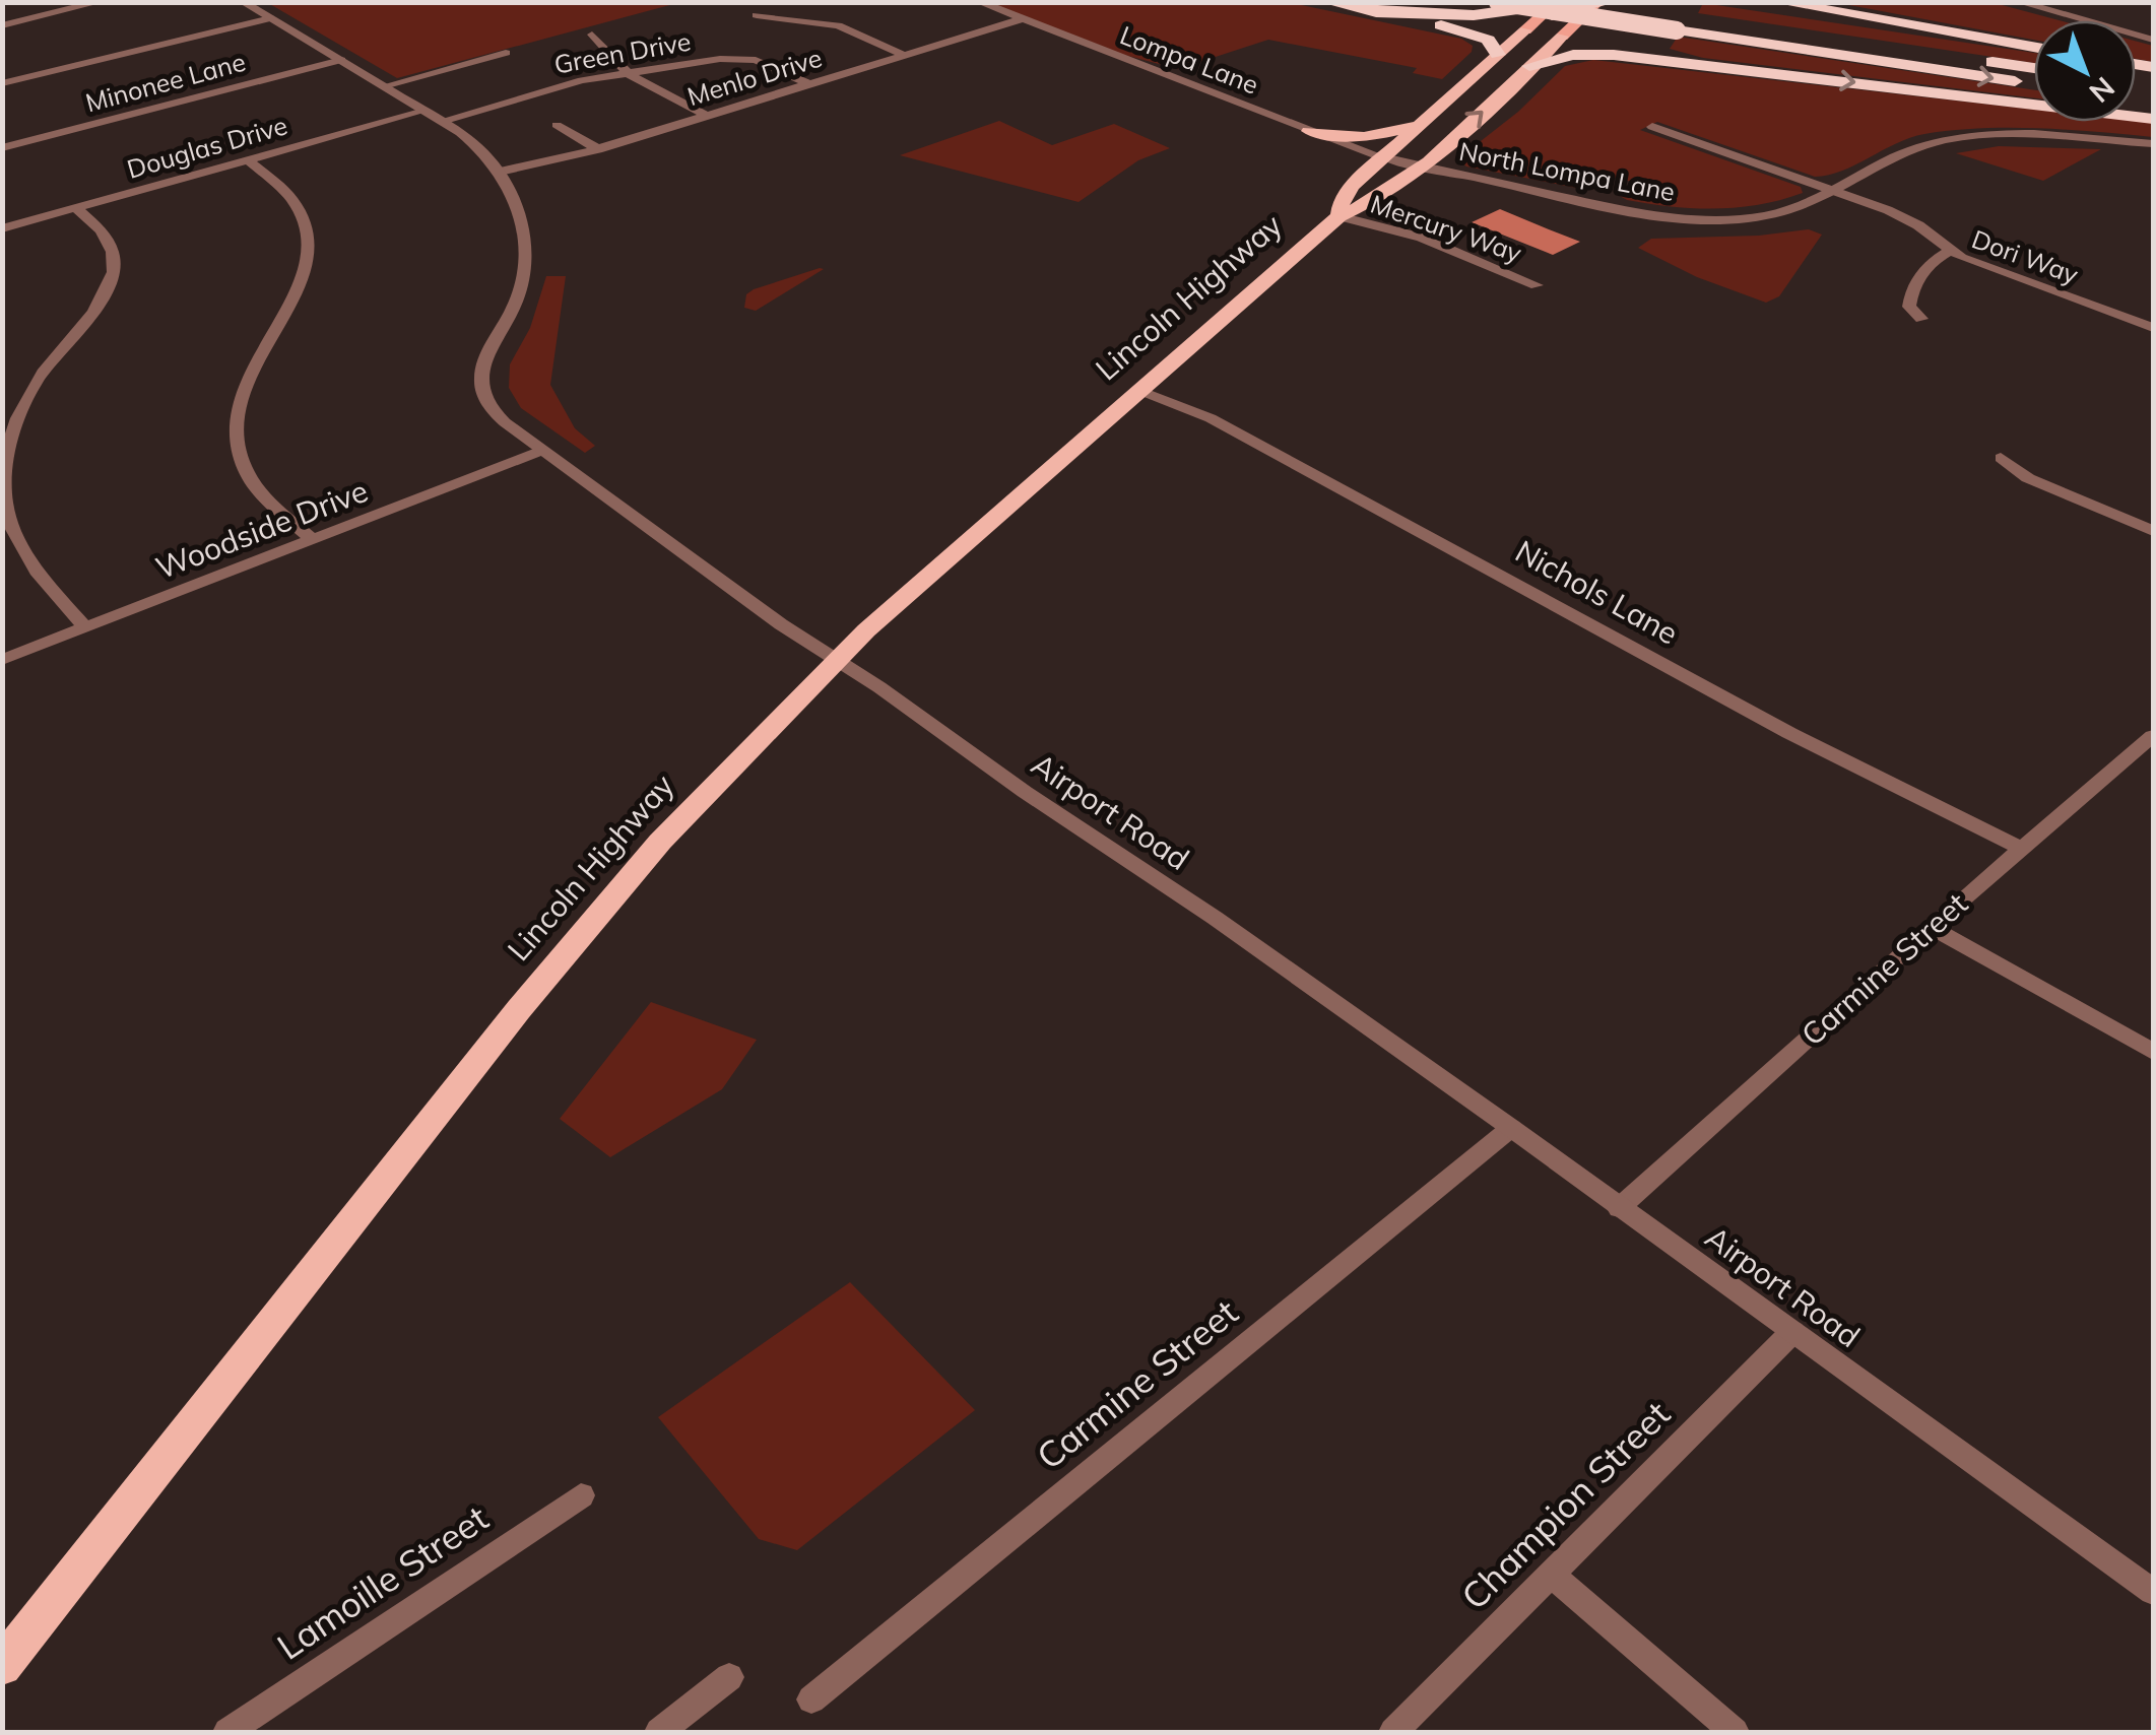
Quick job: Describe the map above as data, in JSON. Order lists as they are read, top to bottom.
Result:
{
  "streets": {
    "highway": ["Lincoln Highway"],
    "street": [
      "Green Drive",
      "Lompa Lane",
      "Menlo Drive",
      "Minonee Lane",
      "Douglas Drive",
      "North Lompa Lane",
      "Mercury Way",
      "Dori Way",
      "Woodside Drive",
      "Nichols Lane",
      "Airport Road",
      "Carmine Street",
      "Champion Street",
      "Lamoille Street"
    ]
  },
  "crossings": [
    ["Green Drive", "Menlo Drive"],
    ["Green Drive", "Airport Road"],
    ["Lompa Lane", "Menlo Drive"],
    ["Lompa Lane", "North Lompa Lane"],
    ["Lompa Lane", "Lincoln Highway"],
    ["Menlo Drive", "Airport Road"],
    ["Minonee Lane", "Airport Road"],
    ["Douglas Drive", "Airport Road"],
    ["North Lompa Lane", "Dori Way"],
    ["North Lompa Lane", "Lincoln Highway"],
    ["Mercury Way", "Lincoln Highway"],
    ["Lincoln Highway", "Nichols Lane"],
    ["Lincoln Highway", "Airport Road"],
    ["Woodside Drive", "Airport Road"],
    ["Nichols Lane", "Carmine Street"],
    ["Airport Road", "Carmine Street"],
    ["Airport Road", "Champion Street"]
  ],
  "north": "bottom right"
}
